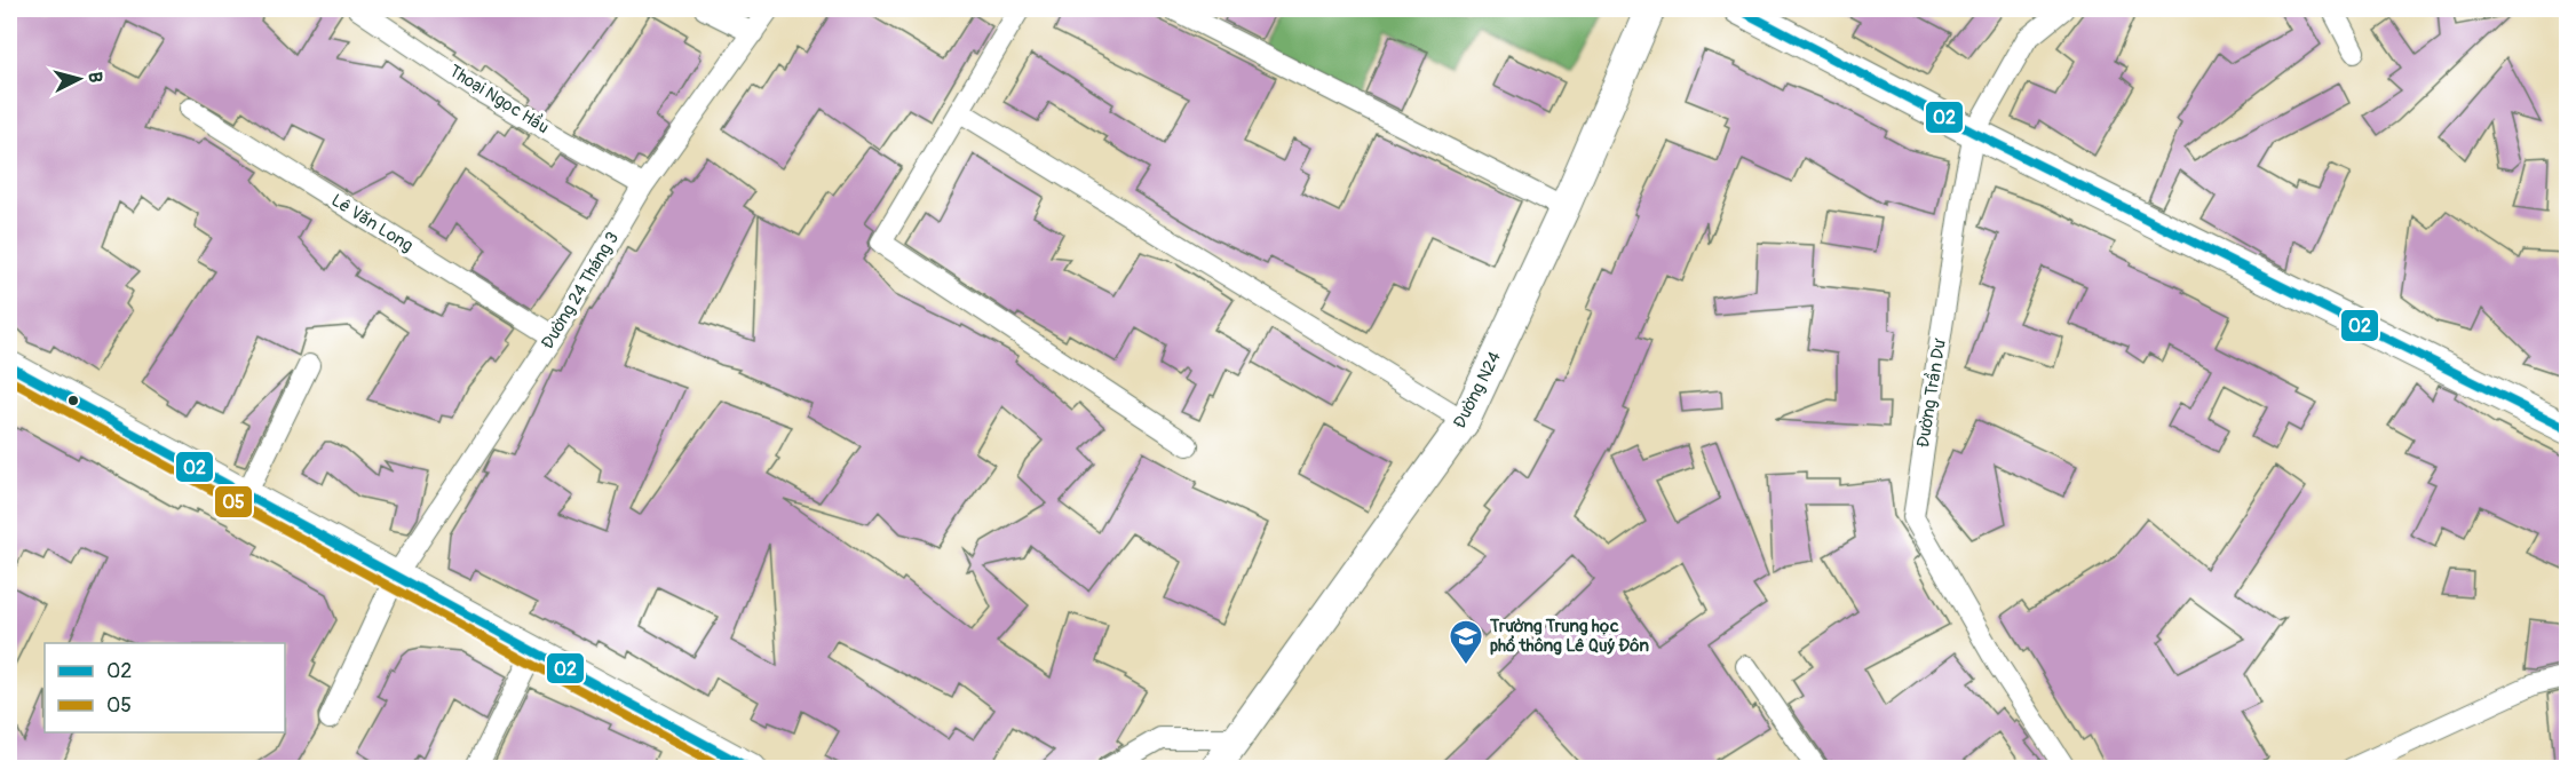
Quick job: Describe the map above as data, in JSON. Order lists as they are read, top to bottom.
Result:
{
  "streets": {
    "street": [
      "Thoại Ngọc Hầu",
      "Lê Văn Long",
      "Đường 24 Tháng 3",
      "Đường N24",
      "Đường Trần Dư"
    ]
  },
  "crossings": [
    ["Thoại Ngọc Hầu", "Đường 24 Tháng 3"],
    ["Lê Văn Long", "Đường 24 Tháng 3"]
  ],
  "places": {
    "school or university": ["Trường Trung học phổ thông Lê Quý Đôn"]
  },
  "lines": ["transit line 02", "transit line 05"],
  "legend": ["02", "05"],
  "north": "right"
}
